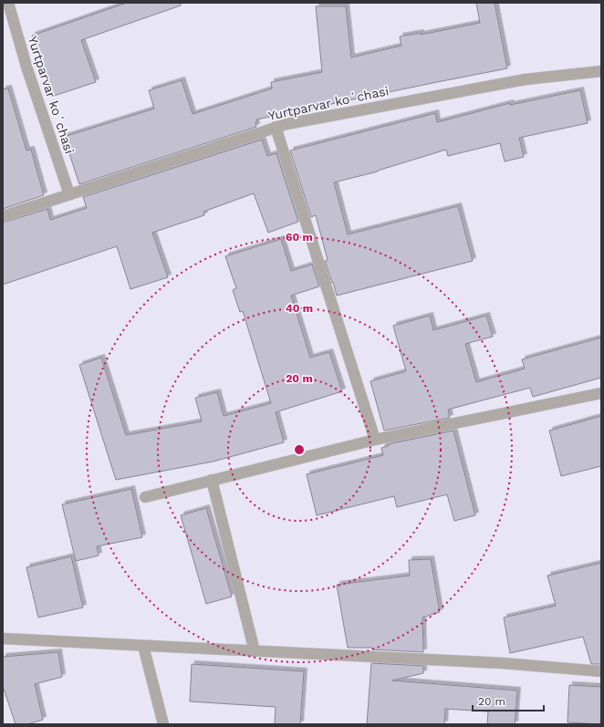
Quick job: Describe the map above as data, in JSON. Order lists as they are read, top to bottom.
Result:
{
  "streets": {
    "street": ["Yurtparvar koʻchasi"]
  },
  "scale_bar": "20 m",
  "rings": ["60 m", "40 m", "20 m"]
}
